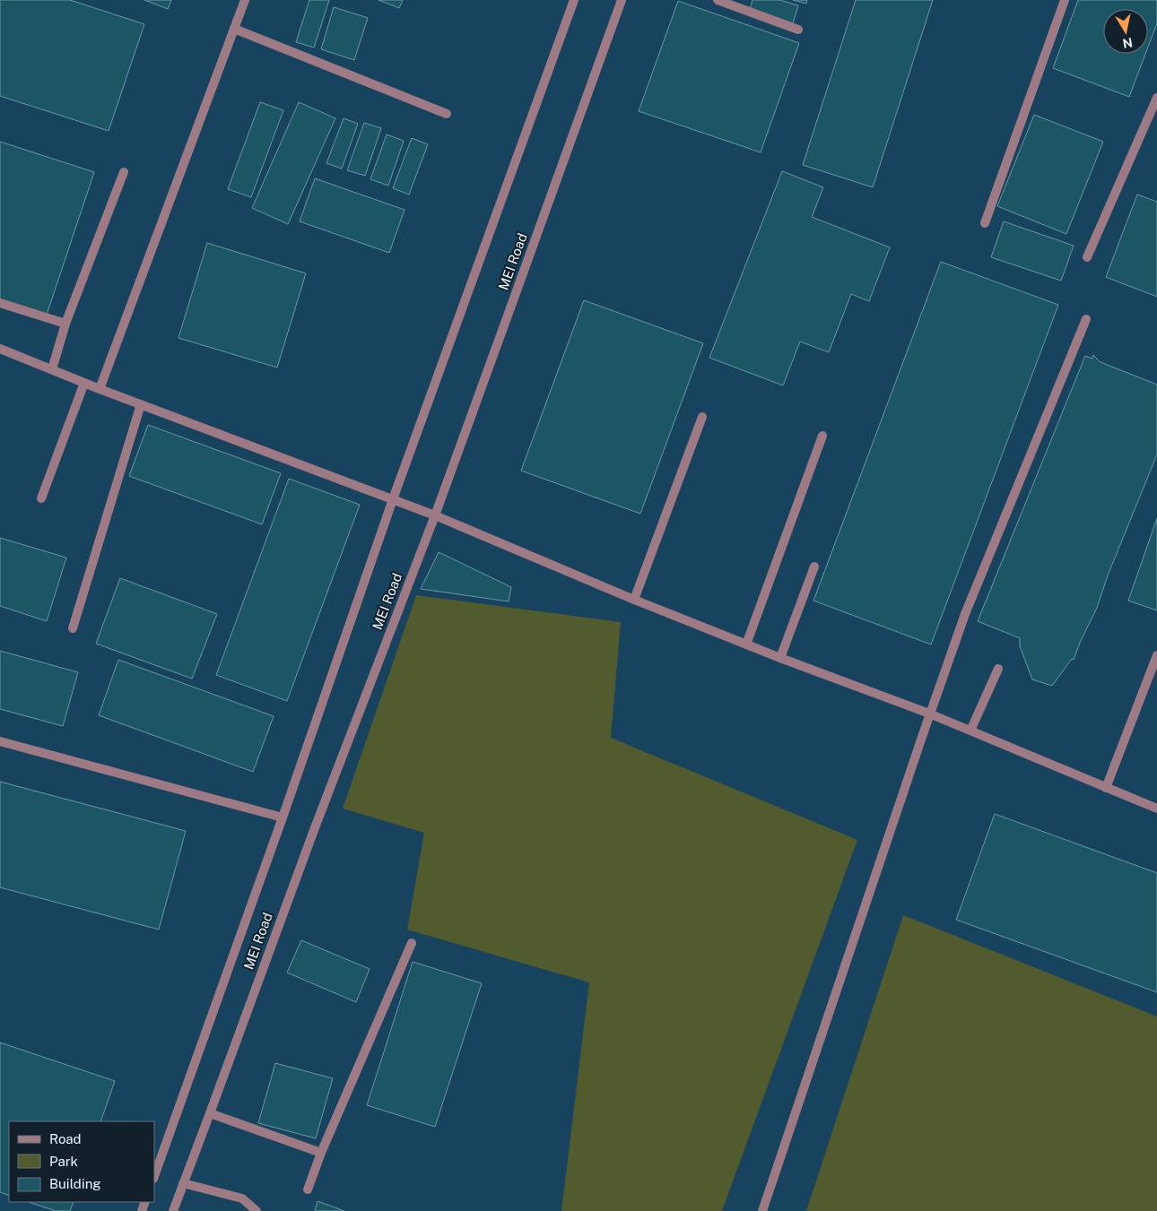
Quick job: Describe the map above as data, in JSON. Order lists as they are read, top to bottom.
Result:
{
  "streets": {
    "street": ["MEI Road"]
  },
  "legend": ["Road", "Park", "Building"],
  "north": "bottom"
}
